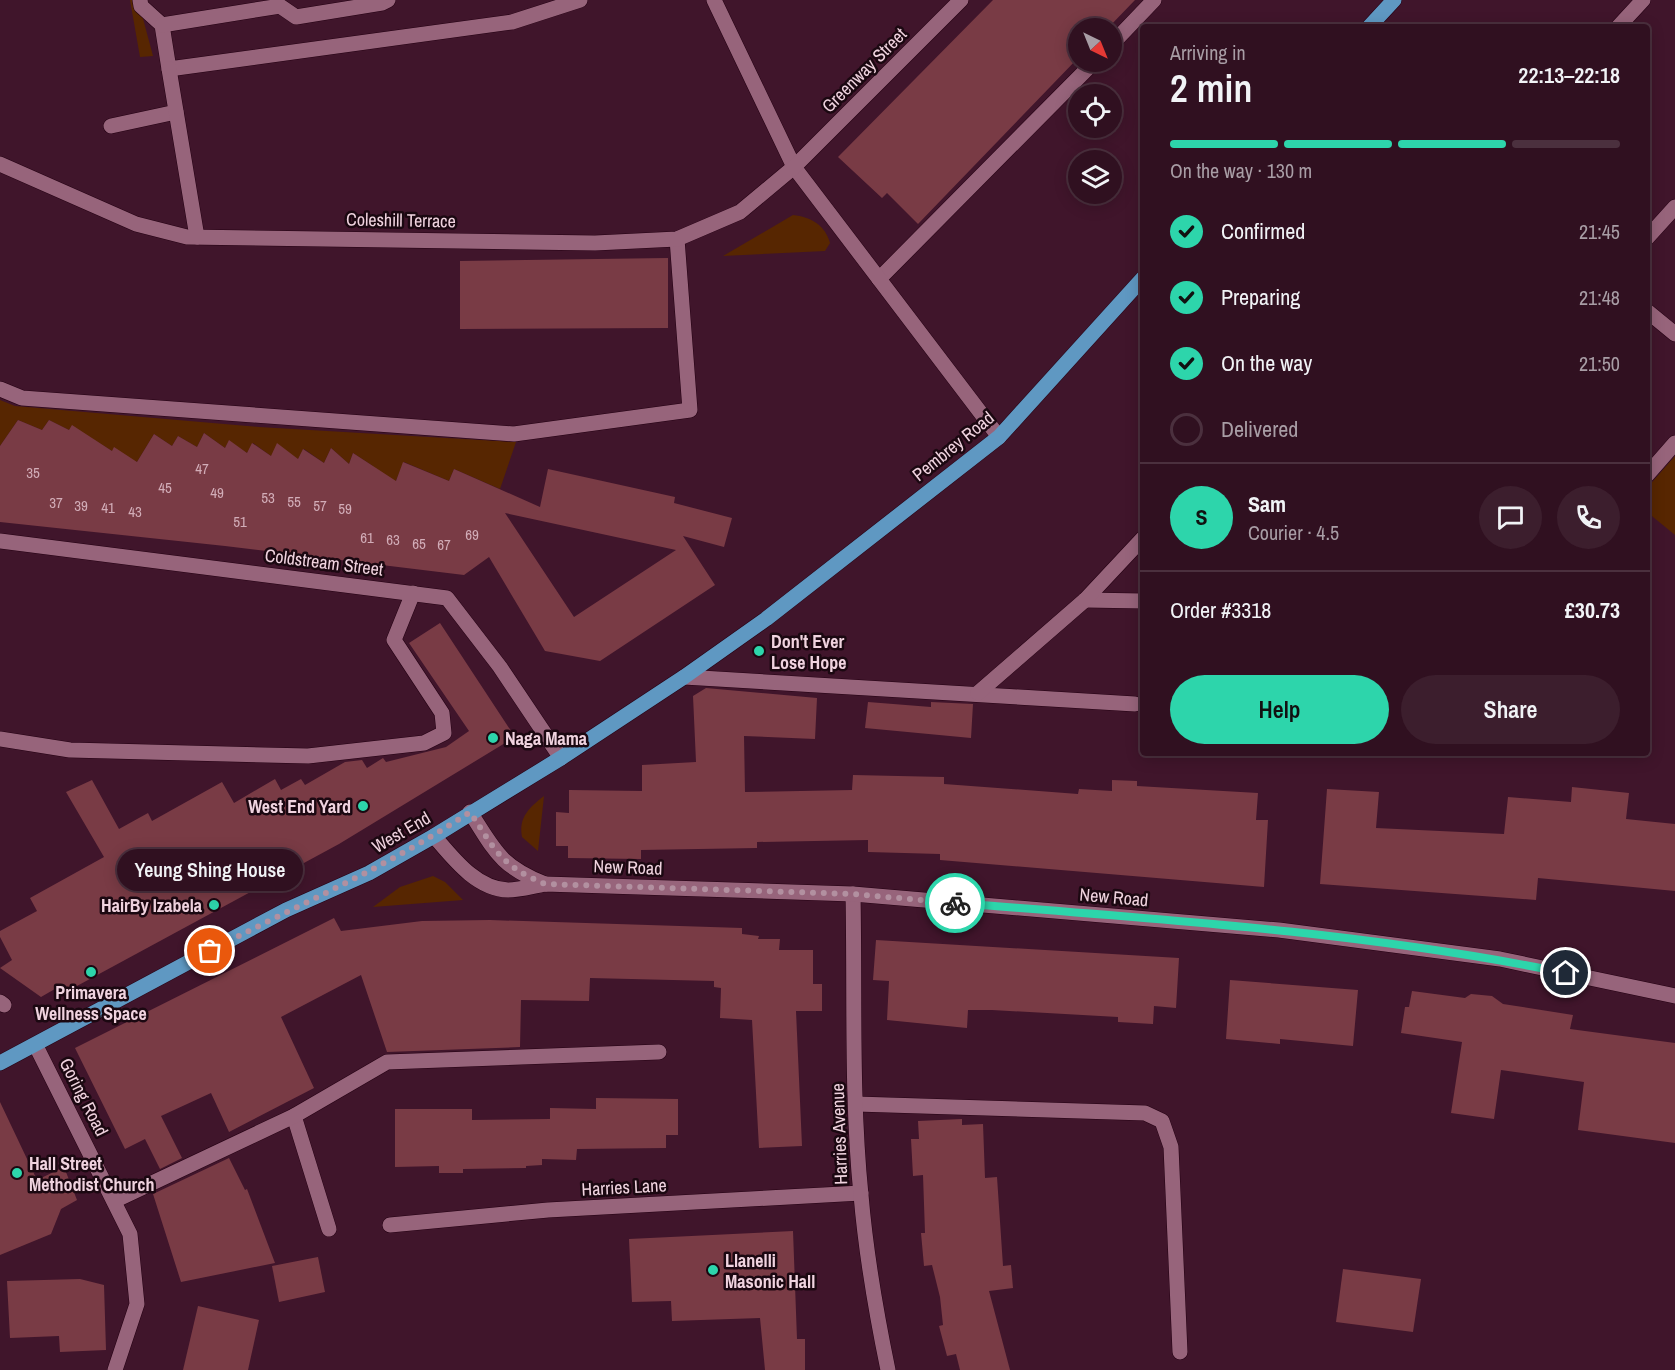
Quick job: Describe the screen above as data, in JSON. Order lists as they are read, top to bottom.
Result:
{
  "streets": {
    "main road": [
      "Greenway Street",
      "Coleshill Terrace",
      "Pembrey Road",
      "Coldstream Street",
      "West End",
      "New Road",
      "Goring Road",
      "Harries Avenue",
      "Harries Lane"
    ]
  },
  "crossings": [
    ["Greenway Street", "Coleshill Terrace"],
    ["Pembrey Road", "West End"],
    ["Coldstream Street", "West End"],
    ["West End", "New Road"],
    ["West End", "Goring Road"],
    ["New Road", "Harries Avenue"],
    ["Harries Avenue", "Harries Lane"]
  ],
  "places": [
    "Don't Ever Lose Hope",
    "Naga Mama",
    "West End Yard",
    "HairBy Izabela",
    "Yeung Shing House",
    "Primavera Wellness Space",
    "Hall Street Methodist Church",
    "Llanelli Masonic Hall"
  ],
  "house_numbers": [
    "47",
    "35",
    "45",
    "49",
    "53",
    "55",
    "37",
    "39",
    "57",
    "41",
    "59",
    "43",
    "51",
    "69",
    "61",
    "63",
    "65",
    "67"
  ],
  "north": "bottom right",
  "page": {
    "heading": ["2 min", "Arriving in", "22:13–22:18"],
    "panel": [
      "Sam",
      "Courier · 4.5",
      "Order #3318",
      "£30.73"
    ],
    "bar": "On the way · 130 m",
    "list": [
      ["Confirmed", "21:45"],
      ["Preparing", "21:48"],
      ["On the way", "21:50"],
      "Delivered"
    ],
    "round": "S",
    "buttons": ["Help", "Share"],
    "bubble": "Yeung Shing House"
  }
}
